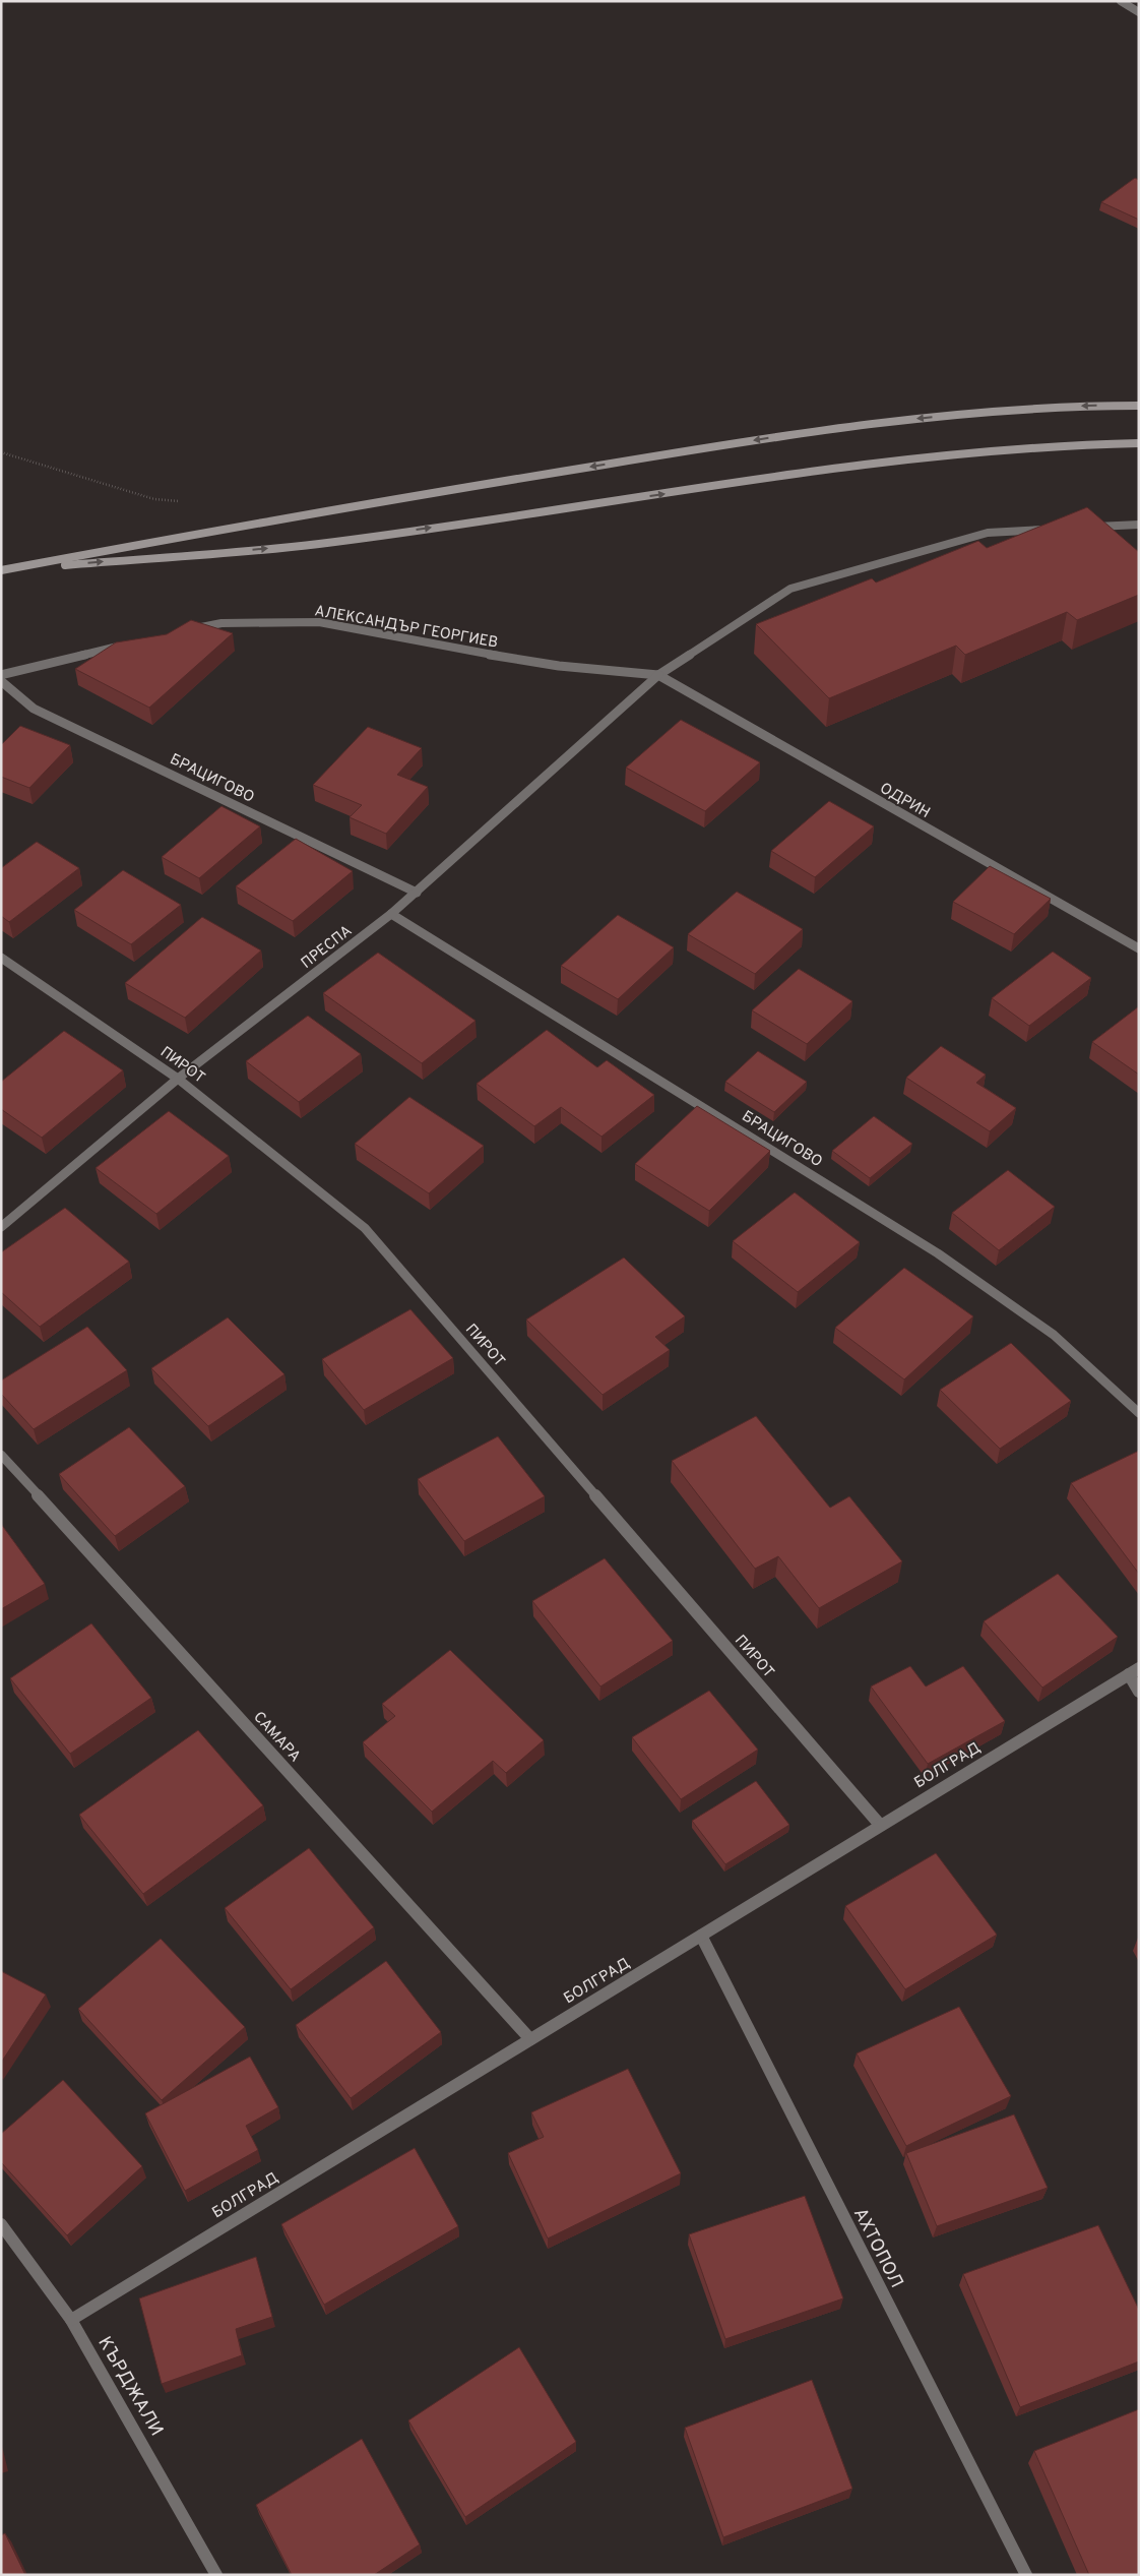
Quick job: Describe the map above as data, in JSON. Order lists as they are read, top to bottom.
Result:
{
  "streets": {
    "street": [
      "АЛЕКСАНДЪР ГЕОРГИЕВ",
      "БРАЦИГОВО",
      "ОДРИН",
      "ПРЕСПА",
      "ПИРОТ",
      "САМАРА",
      "БОЛГРАД",
      "АХТОПОЛ",
      "КЪРДЖАЛИ"
    ]
  },
  "crossings": [
    ["АЛЕКСАНДЪР ГЕОРГИЕВ", "ОДРИН"],
    ["АЛЕКСАНДЪР ГЕОРГИЕВ", "ПРЕСПА"],
    ["БРАЦИГОВО", "ПРЕСПА"],
    ["ОДРИН", "ПРЕСПА"],
    ["ПРЕСПА", "ПИРОТ"],
    ["ПИРОТ", "БОЛГРАД"],
    ["САМАРА", "БОЛГРАД"],
    ["БОЛГРАД", "АХТОПОЛ"],
    ["БОЛГРАД", "КЪРДЖАЛИ"]
  ]
}
